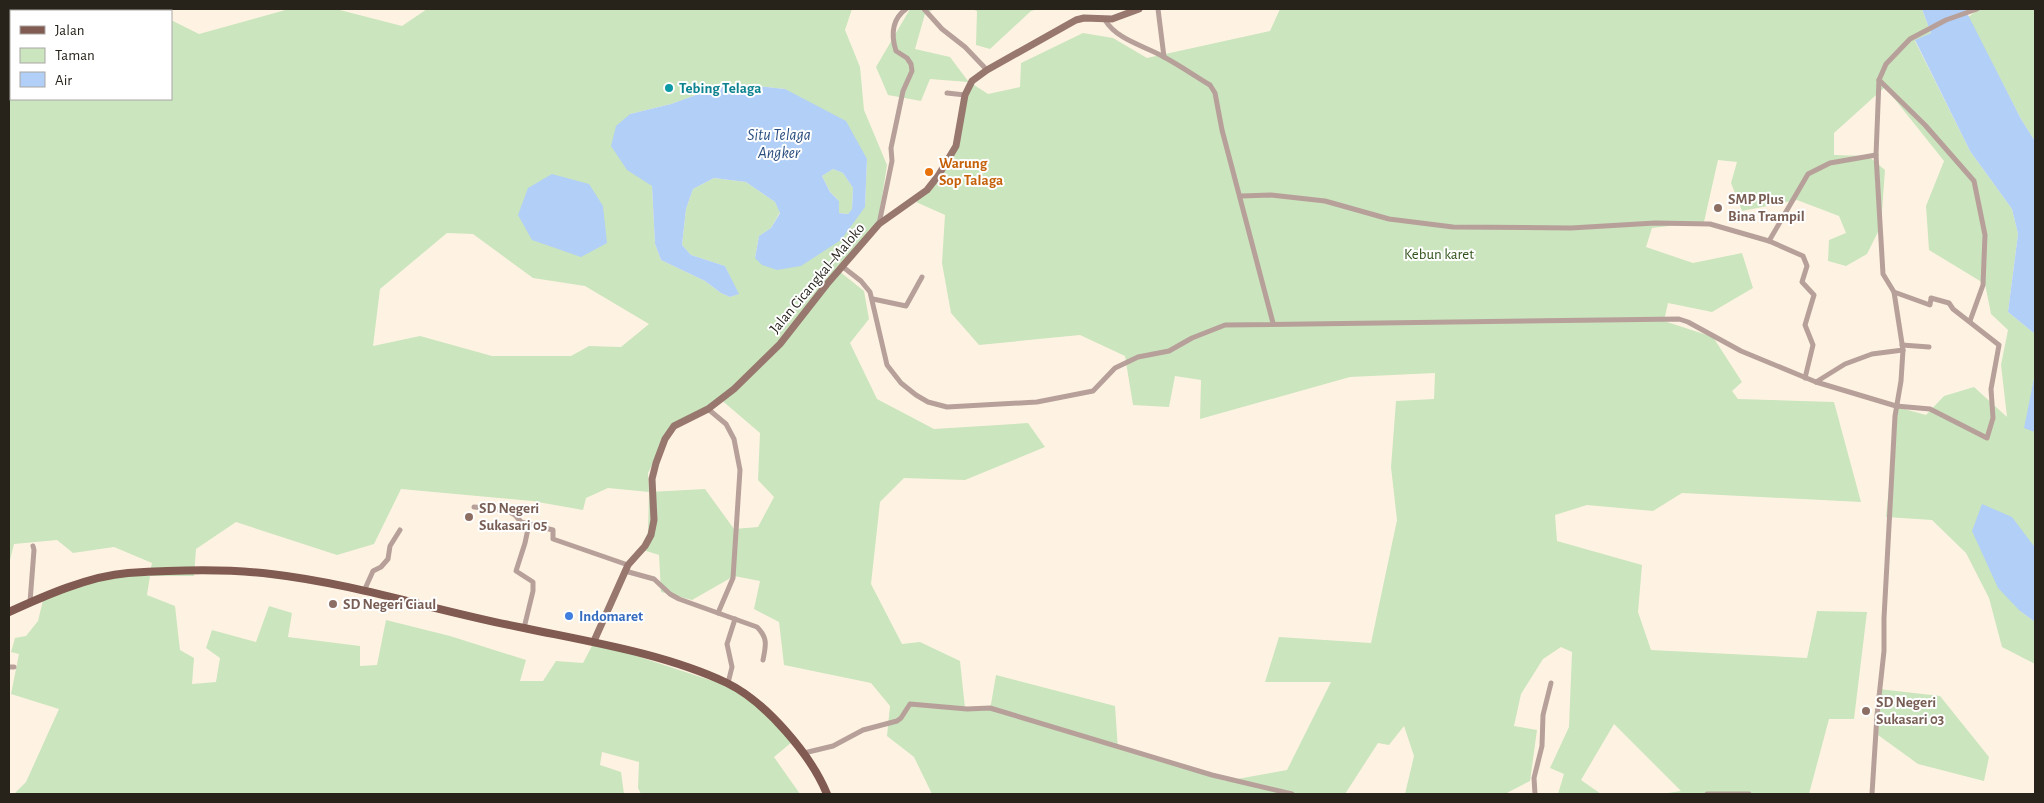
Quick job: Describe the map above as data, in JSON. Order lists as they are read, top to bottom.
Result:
{
  "streets": {
    "street": ["Jalan Cicangkal–Maloko"]
  },
  "water": ["Situ Telaga Angker"],
  "parks": ["Kebun karet"],
  "places": [
    "Tebing Telaga",
    "Warung Sop Talaga",
    "SMP Plus Bina Trampil",
    "SD Negeri Sukasari 05",
    "SD Negeri Ciaul",
    "Indomaret",
    "SD Negeri Sukasari 03"
  ],
  "legend": ["Jalan", "Taman", "Air"]
}
